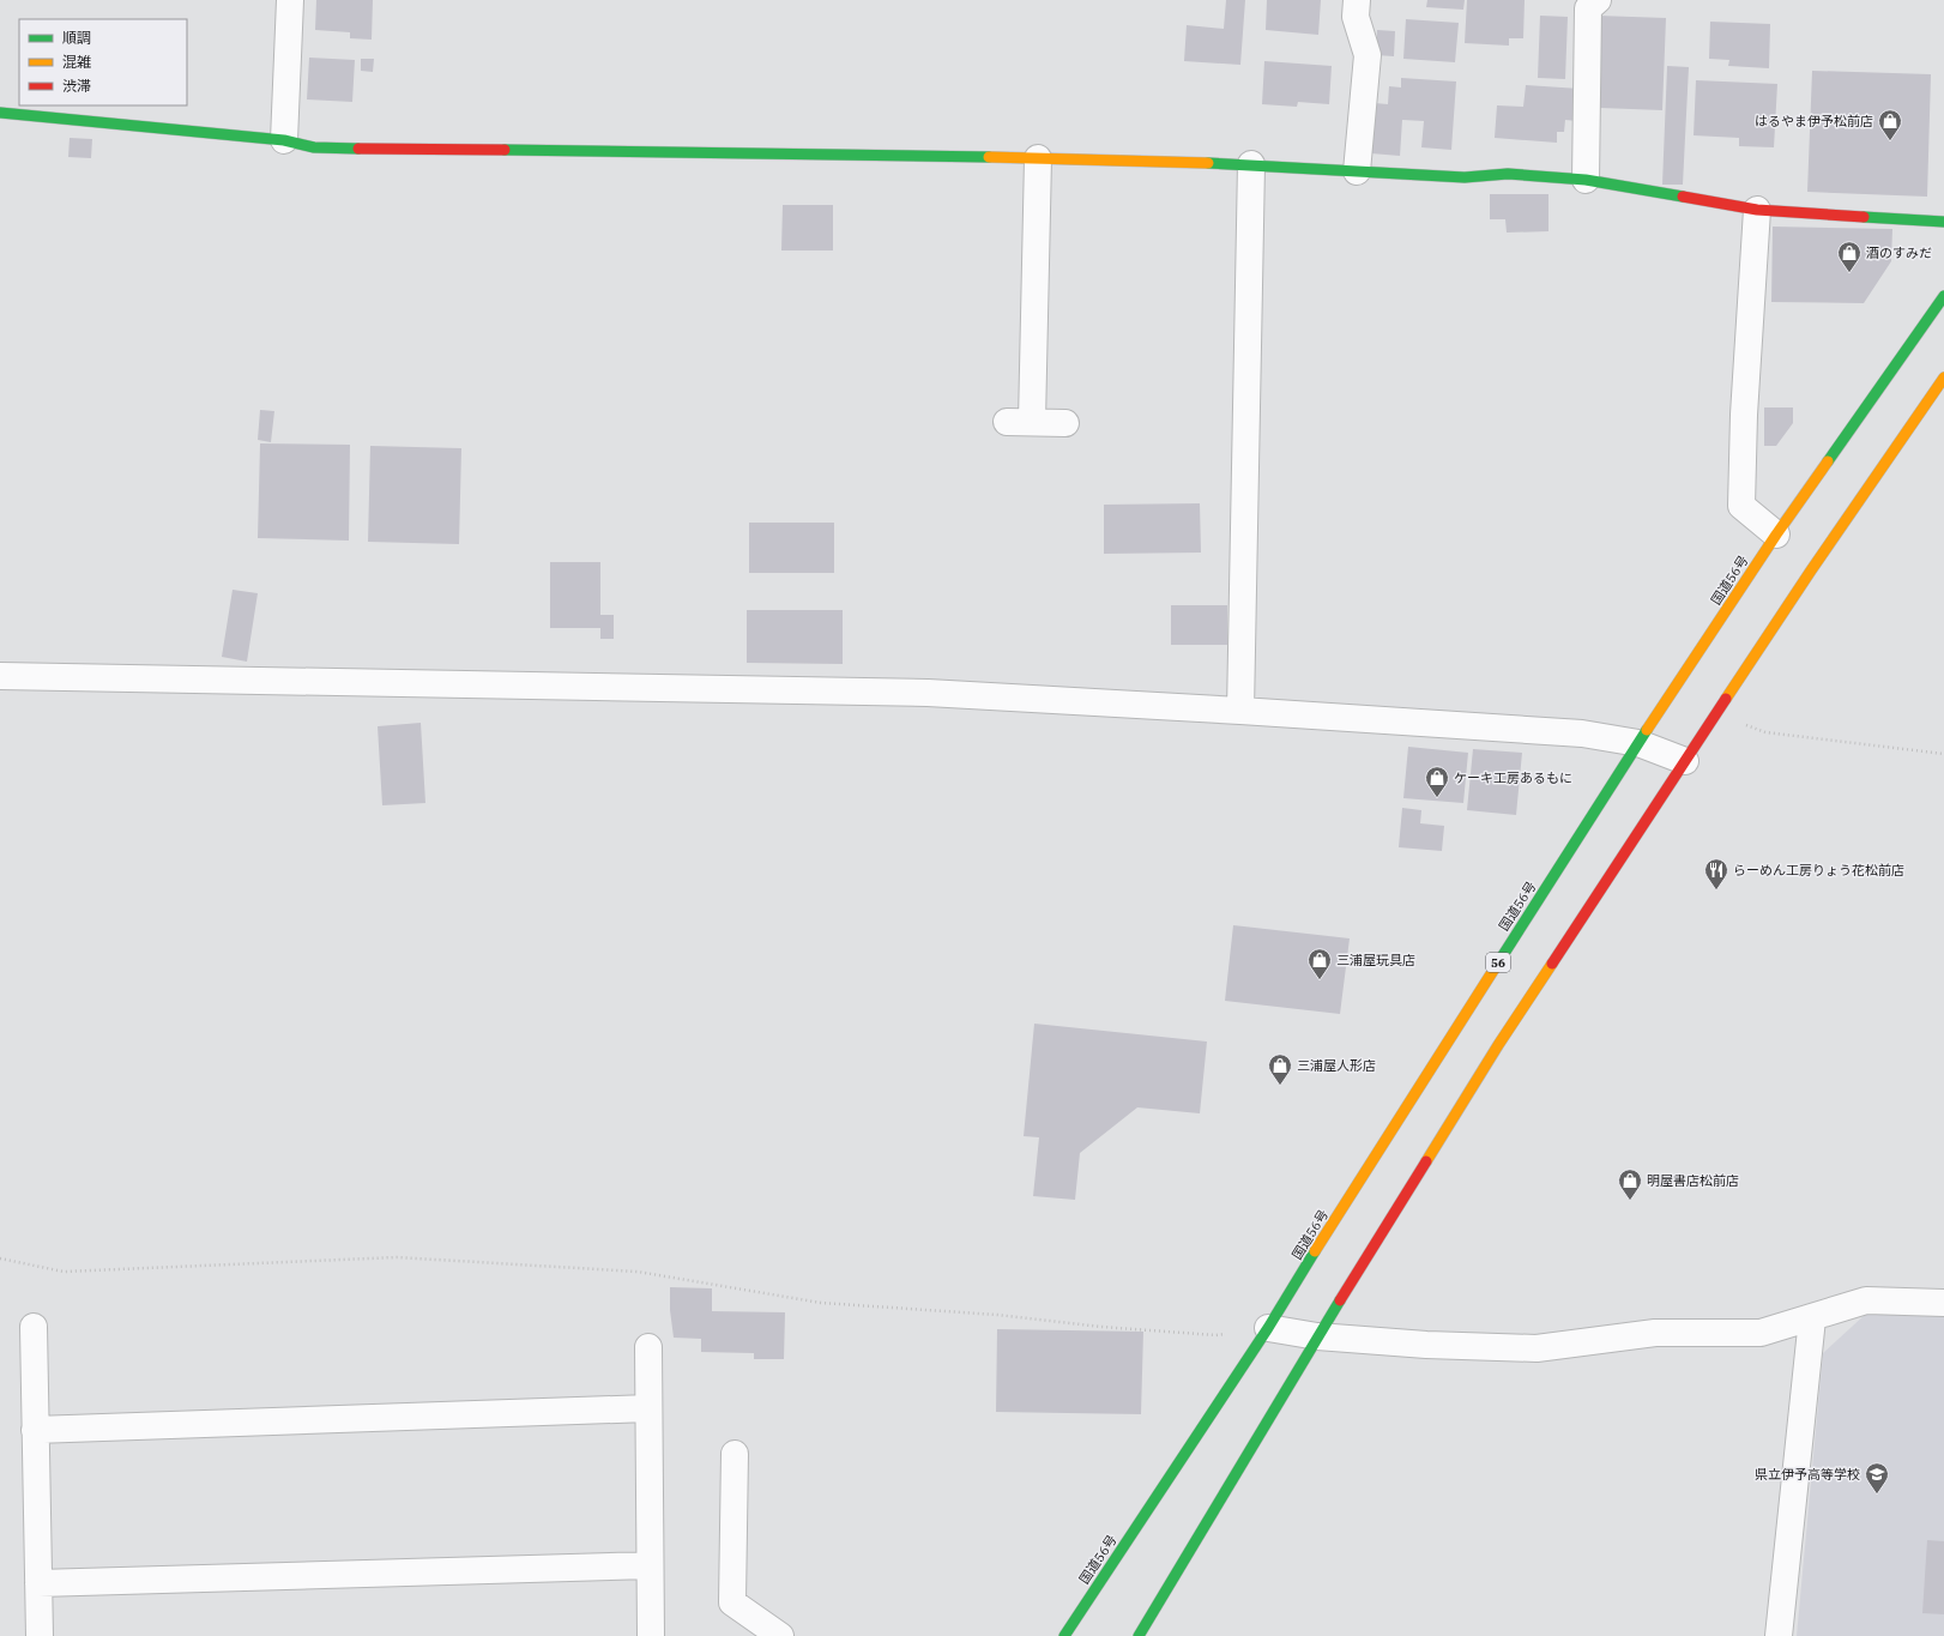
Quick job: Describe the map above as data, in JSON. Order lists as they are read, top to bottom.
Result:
{
  "streets": {
    "main road": ["国道56号", "56"]
  },
  "places": {
    "shop": [
      "はるやま伊予松前店",
      "酒のすみだ",
      "ケーキ工房あるもに",
      "三浦屋玩具店",
      "三浦屋人形店",
      "明屋書店松前店"
    ],
    "restaurant": ["らーめん工房りょう花松前店"],
    "school or university": ["県立伊予高等学校"]
  },
  "legend": ["順調", "混雑", "渋滞"]
}
